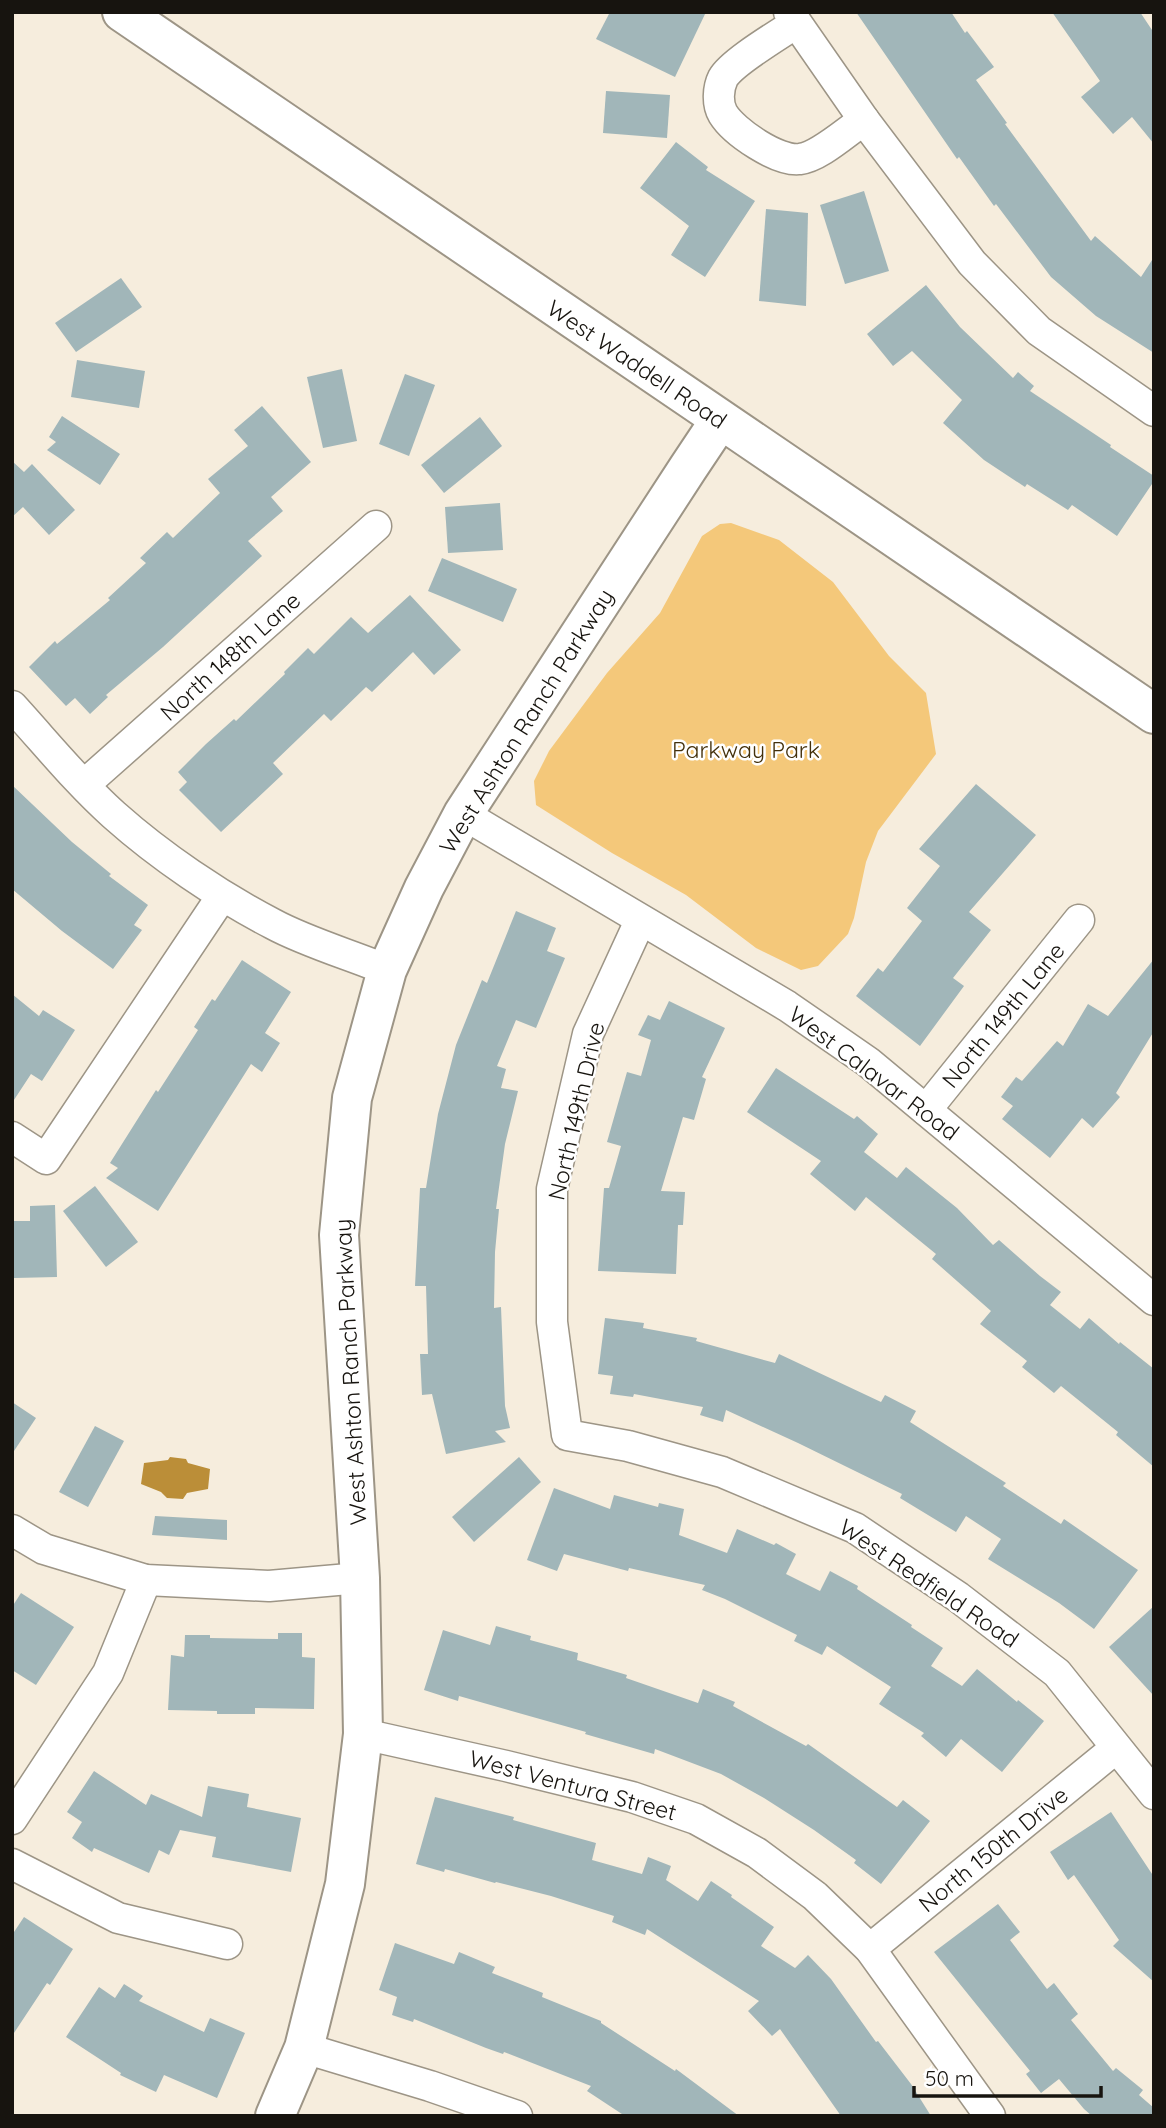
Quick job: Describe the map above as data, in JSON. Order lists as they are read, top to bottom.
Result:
{
  "streets": {
    "street": [
      "West Waddell Road",
      "North 148th Lane",
      "West Ashton Ranch Parkway",
      "North 149th Lane",
      "West Calavar Road",
      "North 149th Drive",
      "West Redfield Road",
      "West Ventura Street",
      "North 150th Drive"
    ]
  },
  "crossings": [
    ["West Waddell Road", "West Ashton Ranch Parkway"],
    ["West Ashton Ranch Parkway", "West Calavar Road"],
    ["West Ashton Ranch Parkway", "West Ventura Street"],
    ["North 149th Lane", "West Calavar Road"],
    ["West Calavar Road", "North 149th Drive"],
    ["North 149th Drive", "West Redfield Road"],
    ["West Redfield Road", "North 150th Drive"],
    ["West Ventura Street", "North 150th Drive"]
  ],
  "parks": ["Parkway Park"],
  "scale_bar": "50 m"
}
